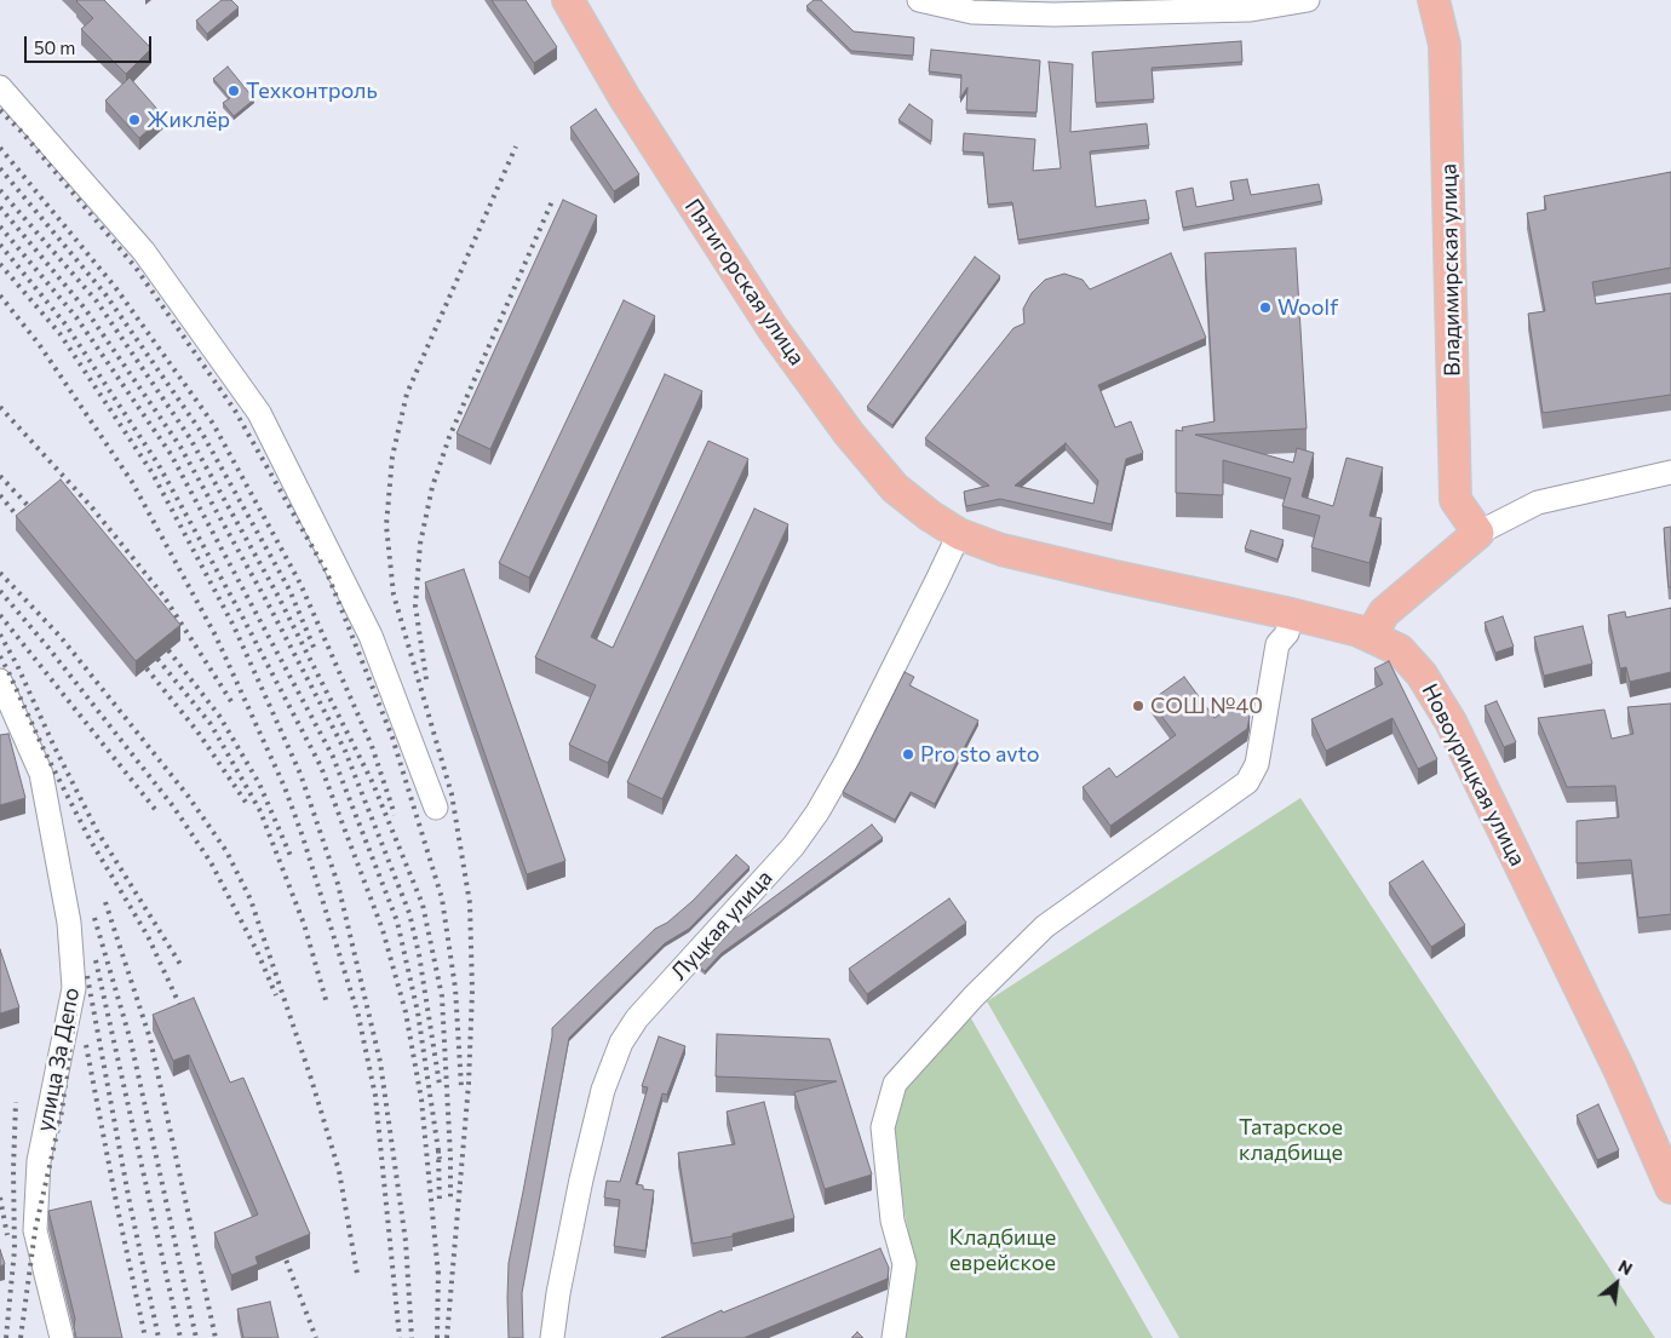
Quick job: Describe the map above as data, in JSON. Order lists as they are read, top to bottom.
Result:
{
  "streets": {
    "main road": ["Владимирская улица", "Пятигорская улица", "Новоурицкая улица"],
    "street": ["Луцкая улица", "улица За Депо"]
  },
  "crossings": [
    ["Пятигорская улица", "Новоурицкая улица"],
    ["Пятигорская улица", "Луцкая улица"],
    ["Новоурицкая улица", "Луцкая улица"]
  ],
  "parks": ["Татарское кладбище", "Кладбище еврейское"],
  "places": [
    "Техконтроль",
    "Жиклёр",
    "Woolf",
    "СОШ №40",
    "Pro sto avto"
  ],
  "scale_bar": "50 m",
  "north": "top right"
}
